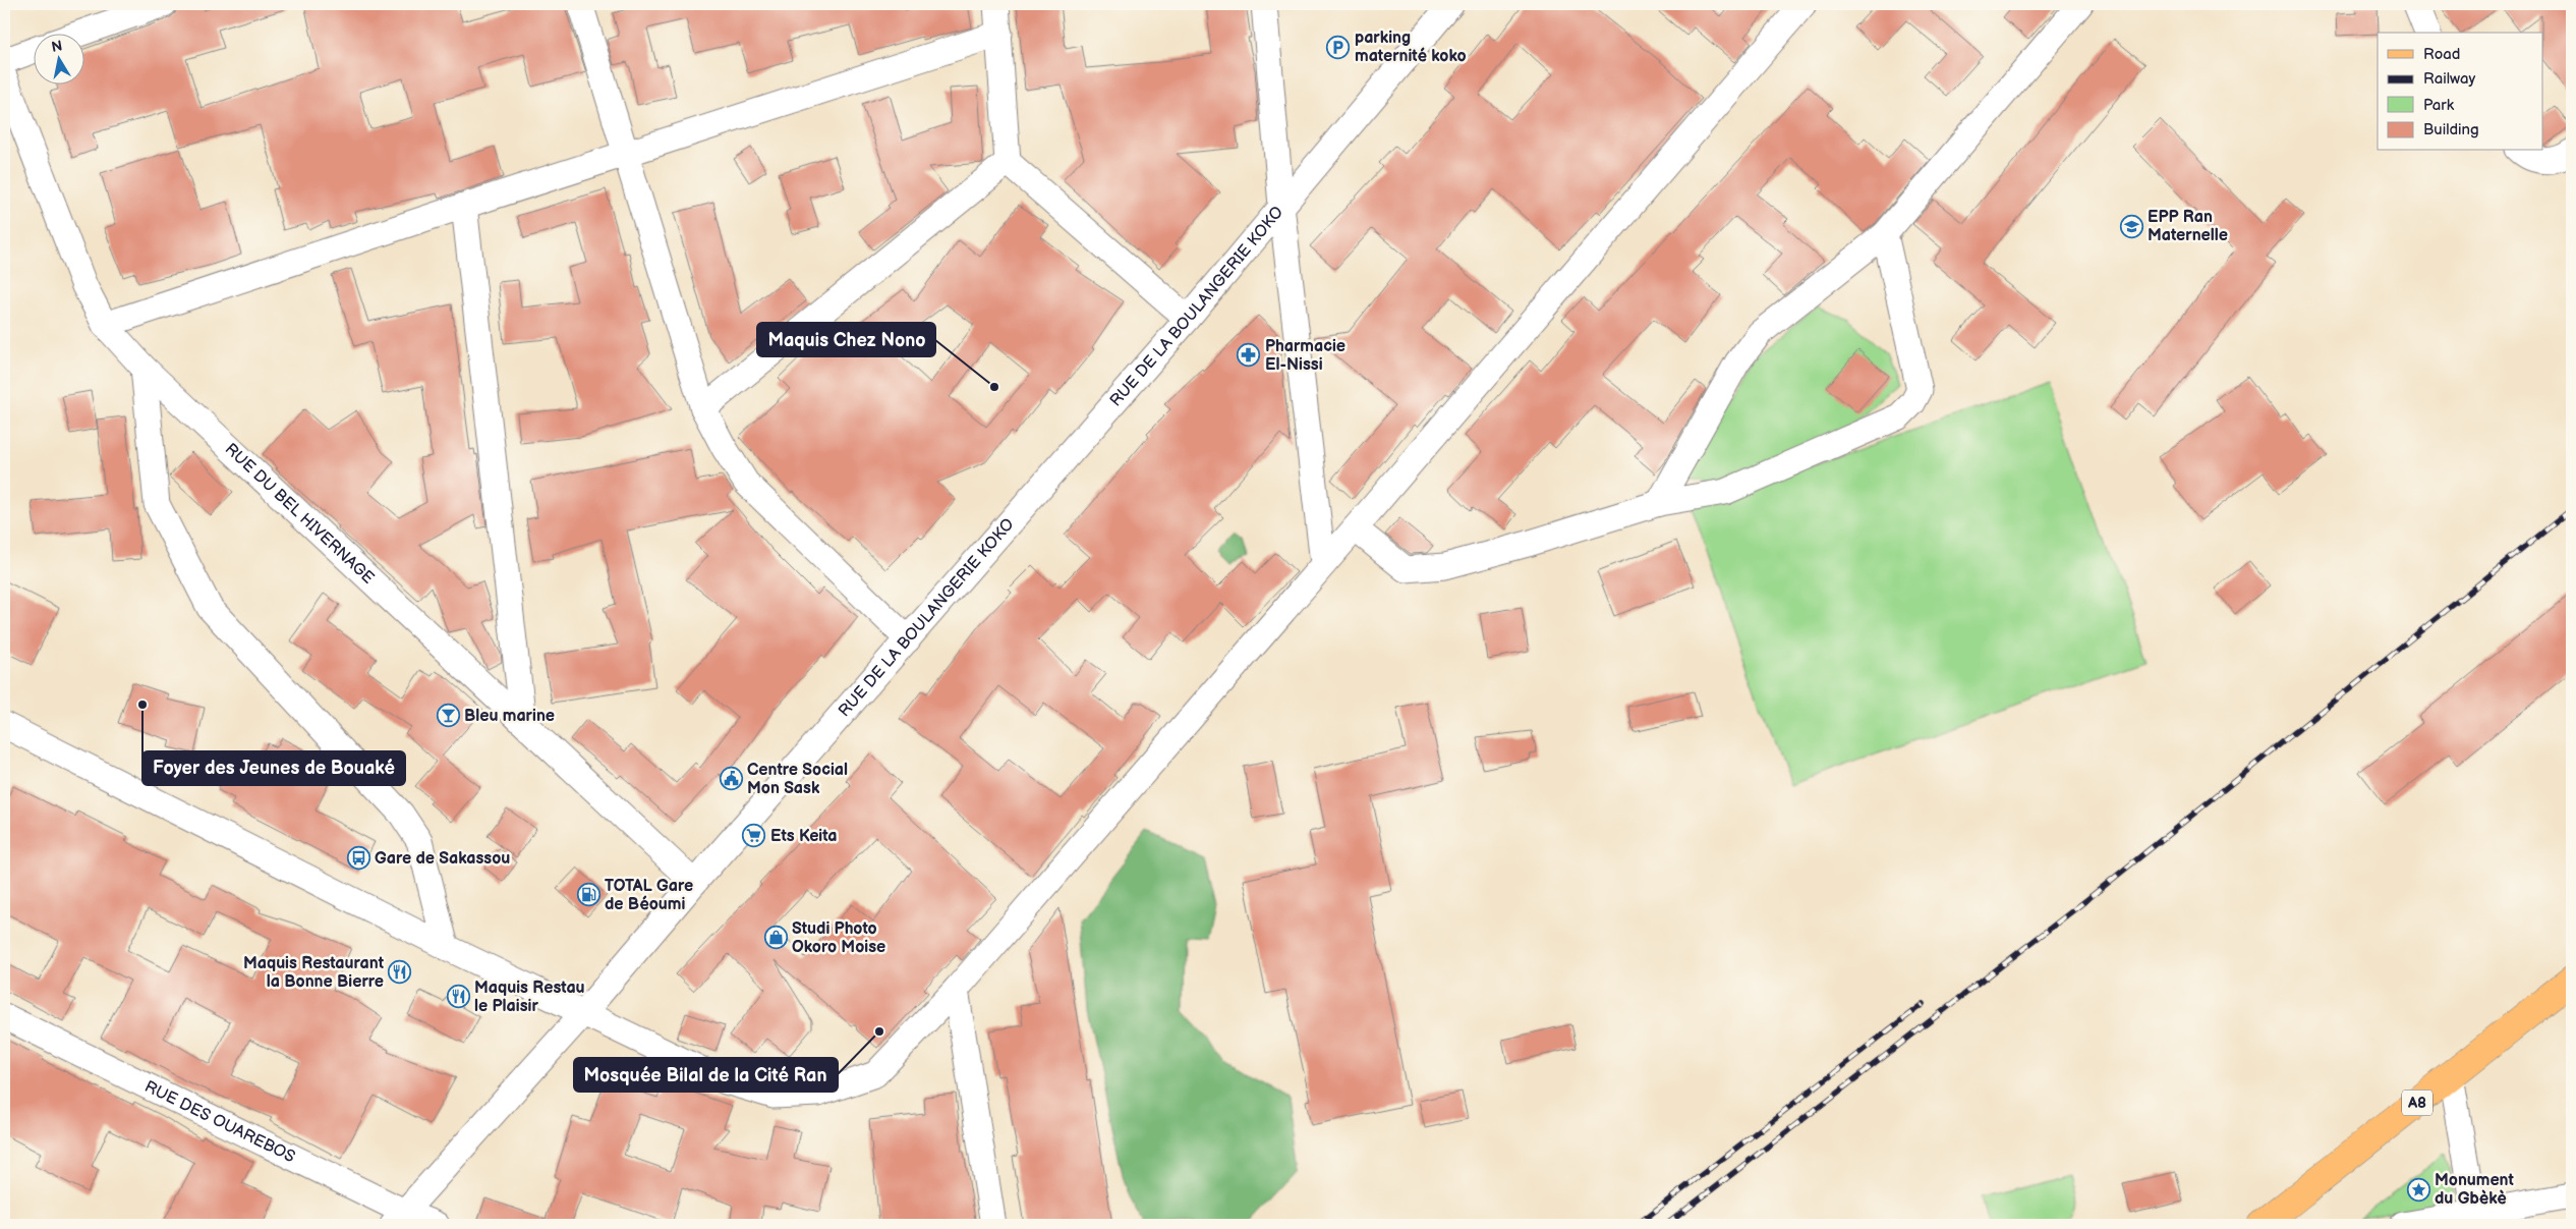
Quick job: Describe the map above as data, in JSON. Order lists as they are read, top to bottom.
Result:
{
  "streets": {
    "main road": ["A8"],
    "street": ["RUE DE LA BOULANGERIE KOKO", "RUE DU BEL HIVERNAGE", "RUE DES OUAREBOS"]
  },
  "crossings": [
    ["RUE DE LA BOULANGERIE KOKO", "RUE DU BEL HIVERNAGE"],
    ["RUE DE LA BOULANGERIE KOKO", "RUE DES OUAREBOS"]
  ],
  "places": {
    "parking": ["parking maternité koko"],
    "school or university": ["EPP Ran Maternelle"],
    "pharmacy": ["Pharmacie El-Nissi"],
    "other": ["Maquis Chez Nono", "Foyer des Jeunes de Bouaké", "Mosquée Bilal de la Cité Ran"],
    "bar": ["Bleu marine"],
    "public building": ["Centre Social Mon Sask"],
    "supermarket": ["Ets Keita"],
    "bus stop": ["Gare de Sakassou"],
    "fuel station": ["TOTAL Gare de Béoumi"],
    "shop": ["Studi Photo Okoro Moise"],
    "restaurant": ["Maquis Restaurant la Bonne Bierre", "Maquis Restau le Plaisir"],
    "place": ["Monument du Gbèkè"]
  },
  "legend": [
    "Road",
    "Railway",
    "Park",
    "Building"
  ],
  "north": "top"
}
